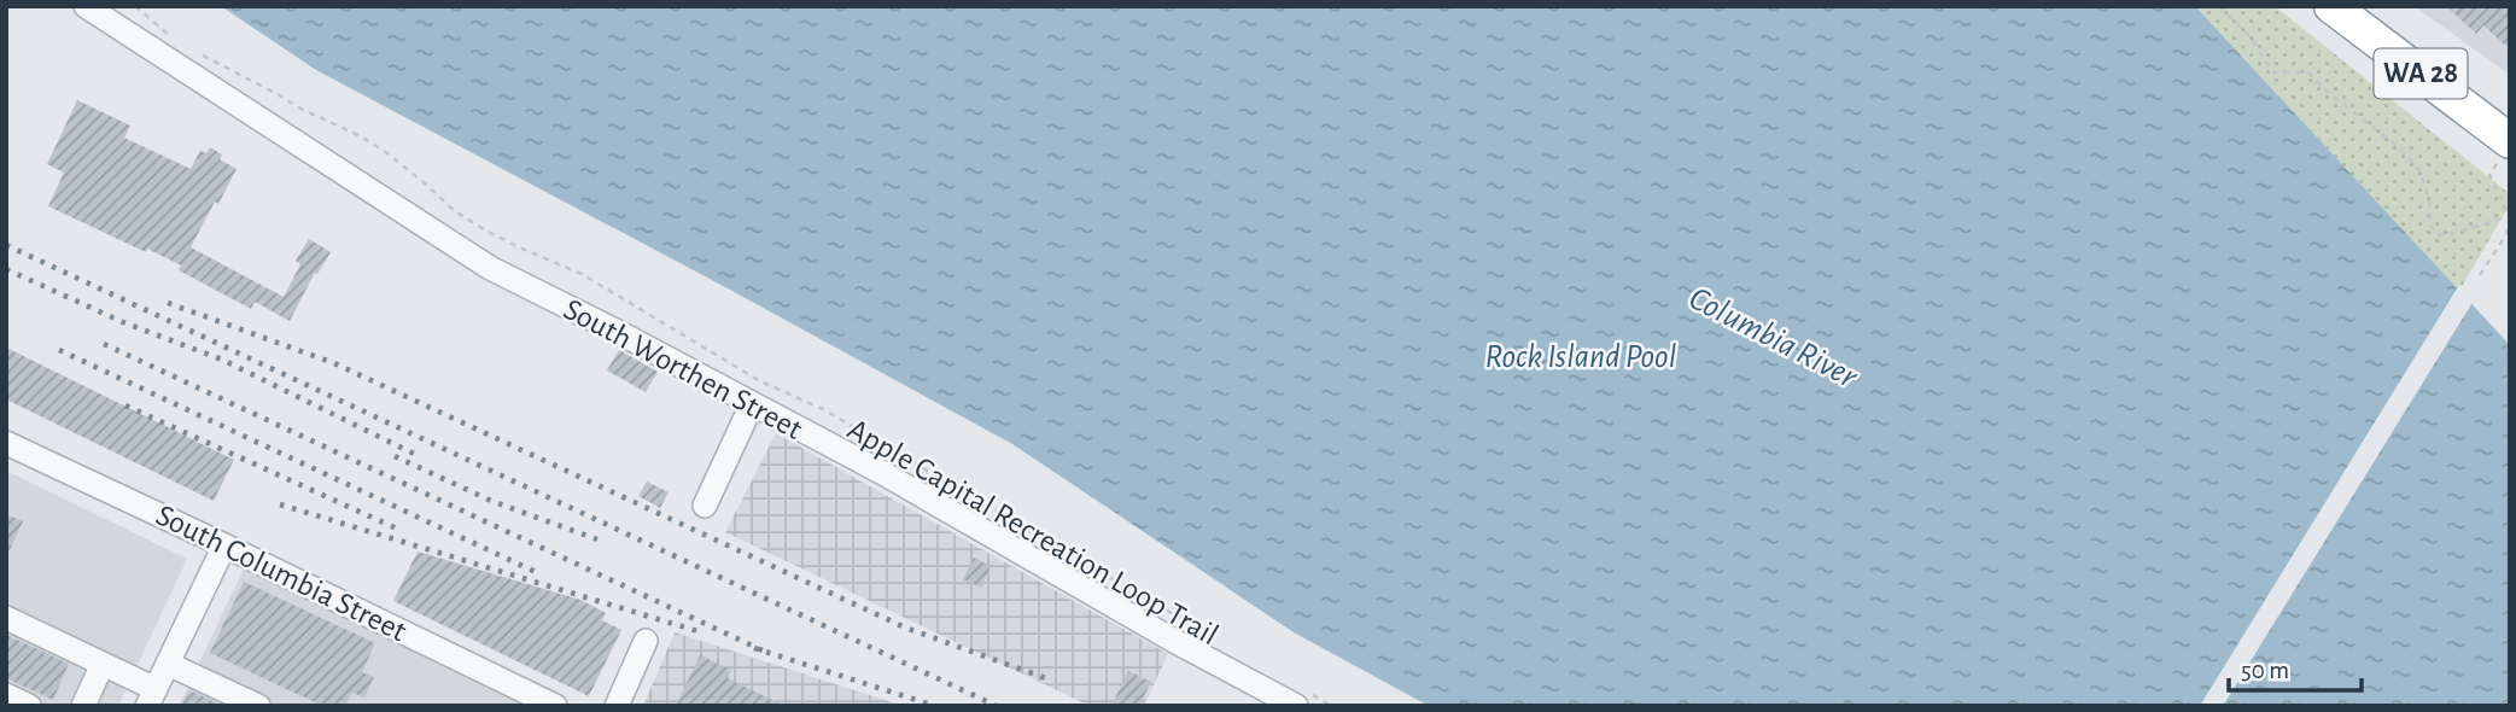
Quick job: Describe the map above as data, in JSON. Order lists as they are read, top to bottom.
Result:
{
  "streets": {
    "highway": ["WA 28"],
    "street": ["South Worthen Street", "South Columbia Street"],
    "path": ["Apple Capital Recreation Loop Trail"]
  },
  "water": ["Columbia River", "Rock Island Pool"],
  "scale_bar": "50 m"
}
